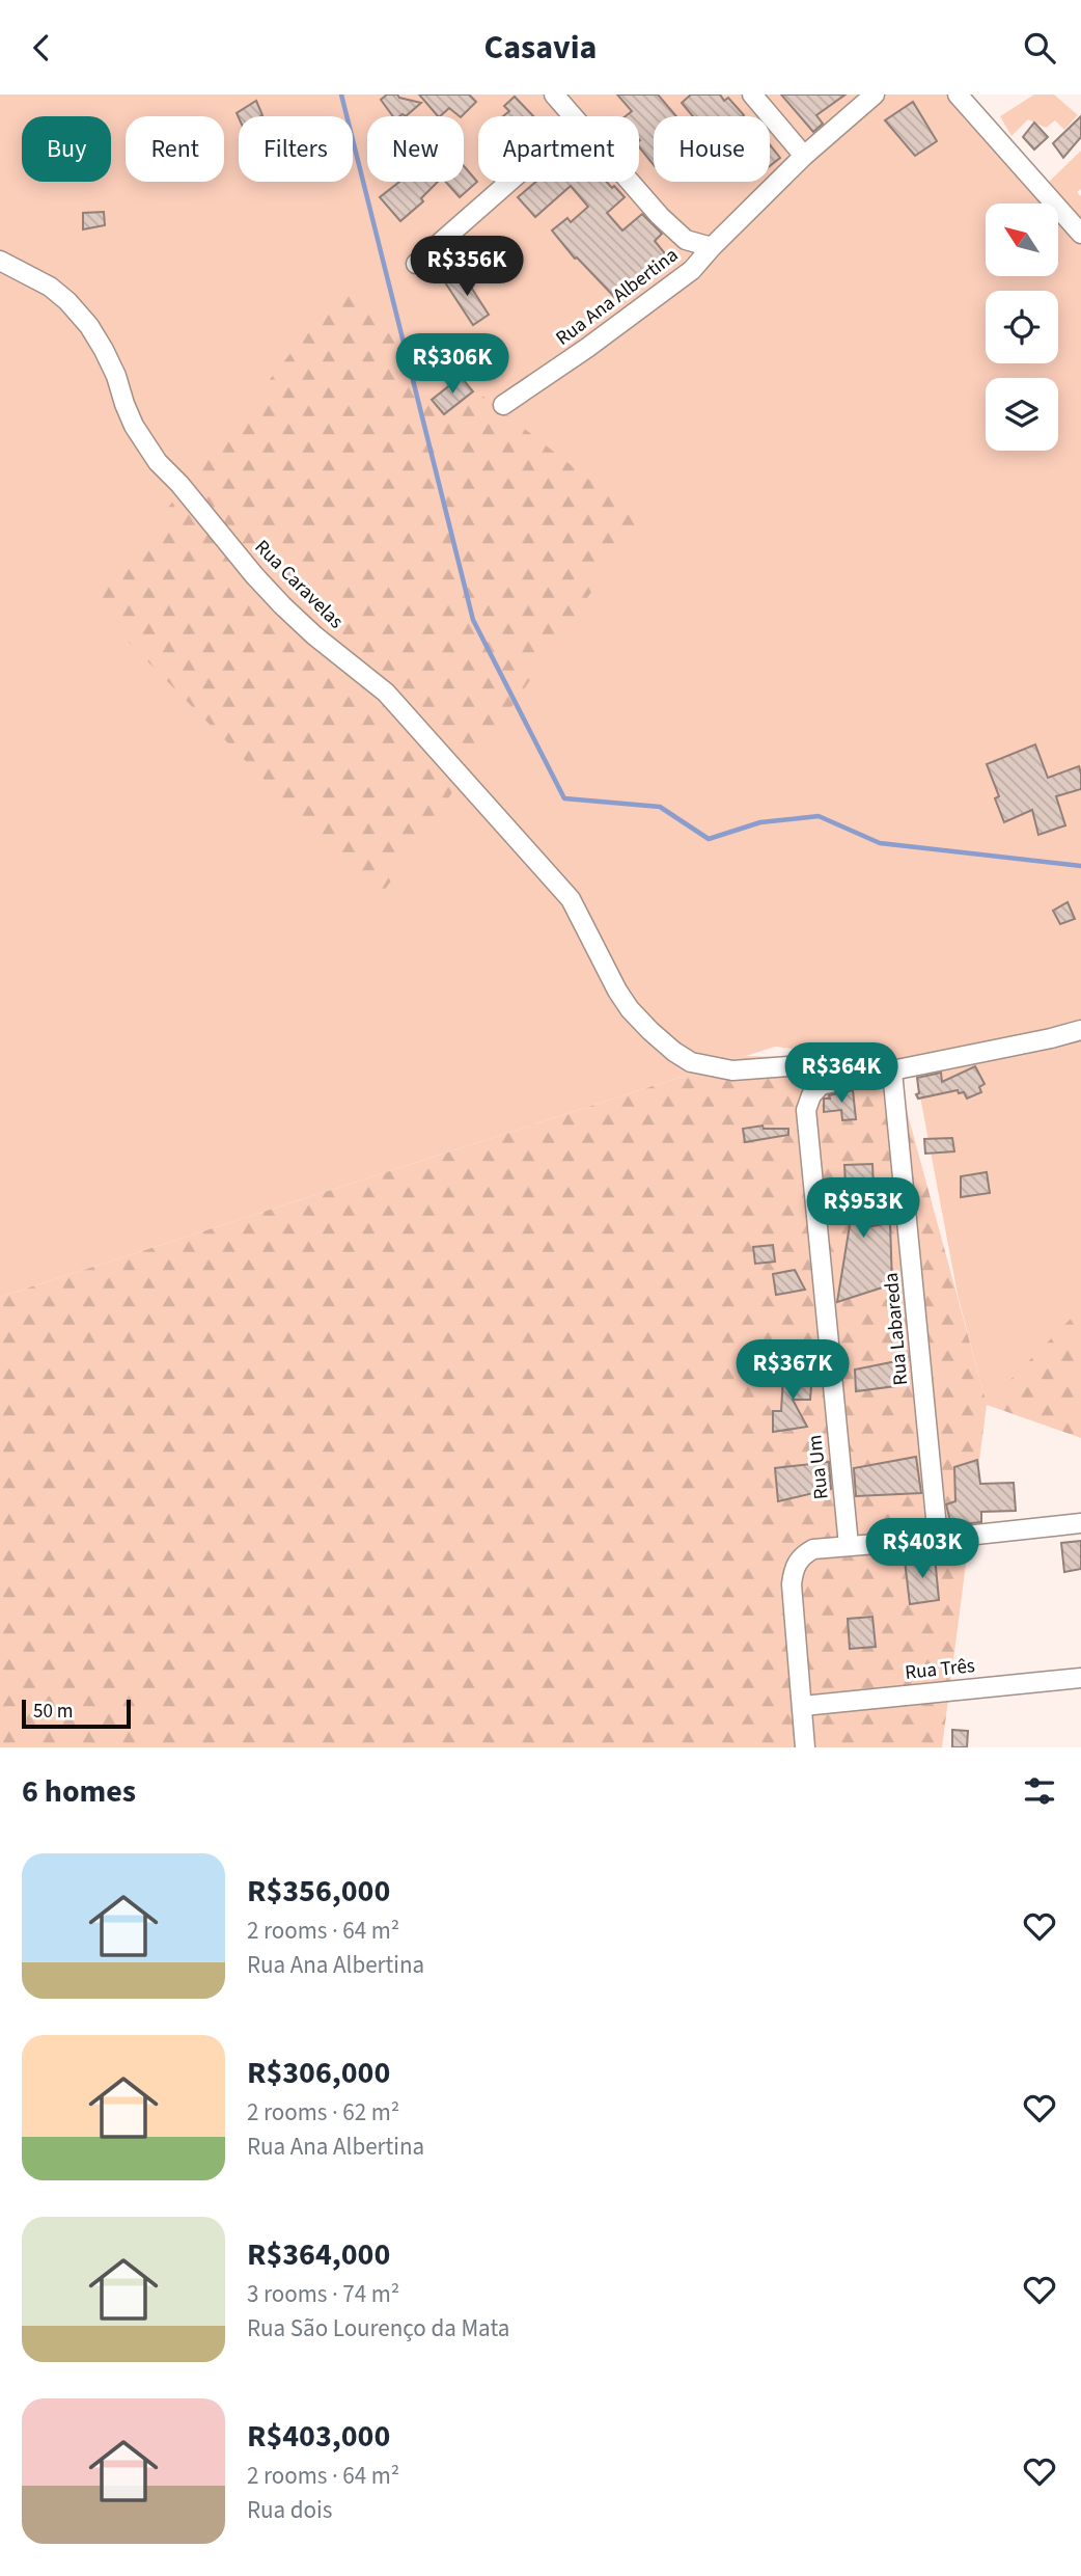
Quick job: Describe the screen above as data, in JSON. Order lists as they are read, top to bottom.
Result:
{
  "streets": {
    "street": [
      "Rua Ana Albertina",
      "Rua Caravelas",
      "Rua Labareda",
      "Rua Um",
      "Rua Três"
    ]
  },
  "crossings": [
    ["Rua Caravelas", "Rua Um"]
  ],
  "scale_bar": "50 m",
  "north": "top left",
  "page": {
    "header": "Casavia",
    "chip": [
      "Buy",
      "Rent",
      "Filters",
      "New",
      "Apartment",
      "House"
    ],
    "price": [
      "R$356K",
      "R$306K",
      "R$364K",
      "R$953K",
      "R$367K",
      "R$403K"
    ],
    "scale": "50 m",
    "heading": "6 homes",
    "list": [
      {
        "name": "R$356,000",
        "note": "2 rooms · 64 m² · Rua Ana Albertina"
      },
      {
        "name": "R$306,000",
        "note": "2 rooms · 62 m² · Rua Ana Albertina"
      },
      {
        "name": "R$364,000",
        "note": "3 rooms · 74 m² · Rua São Lourenço da Mata"
      },
      {
        "name": "R$403,000",
        "note": "2 rooms · 64 m² · Rua dois"
      }
    ]
  }
}
